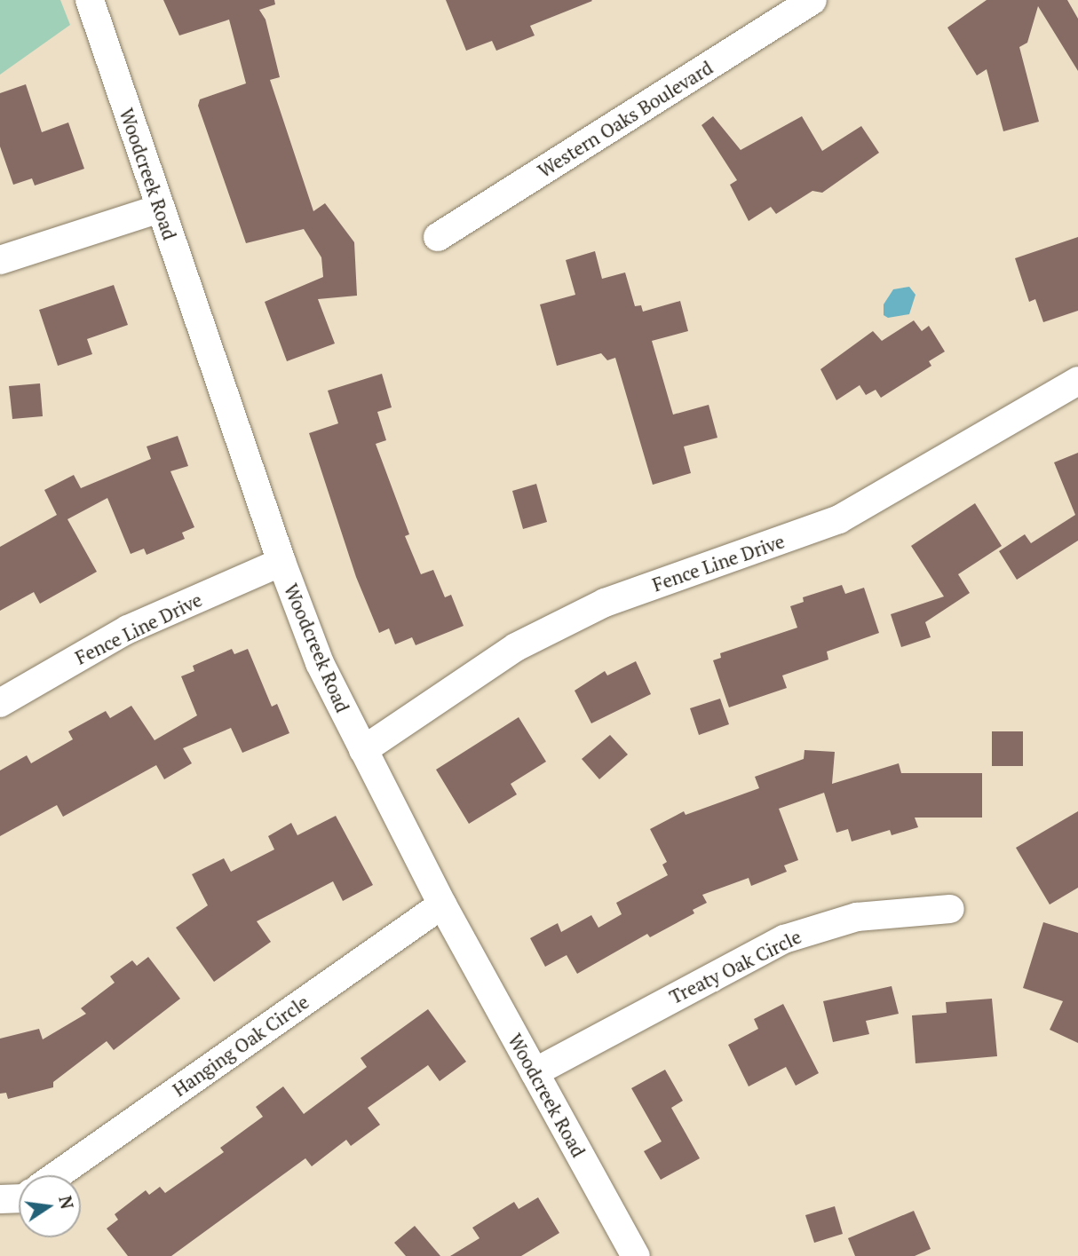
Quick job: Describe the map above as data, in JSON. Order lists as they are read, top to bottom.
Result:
{
  "streets": {
    "street": [
      "Western Oaks Boulevard",
      "Woodcreek Road",
      "Fence Line Drive",
      "Treaty Oak Circle",
      "Hanging Oak Circle"
    ]
  },
  "crossings": [
    ["Woodcreek Road", "Fence Line Drive"],
    ["Woodcreek Road", "Treaty Oak Circle"],
    ["Woodcreek Road", "Hanging Oak Circle"]
  ],
  "north": "right"
}
